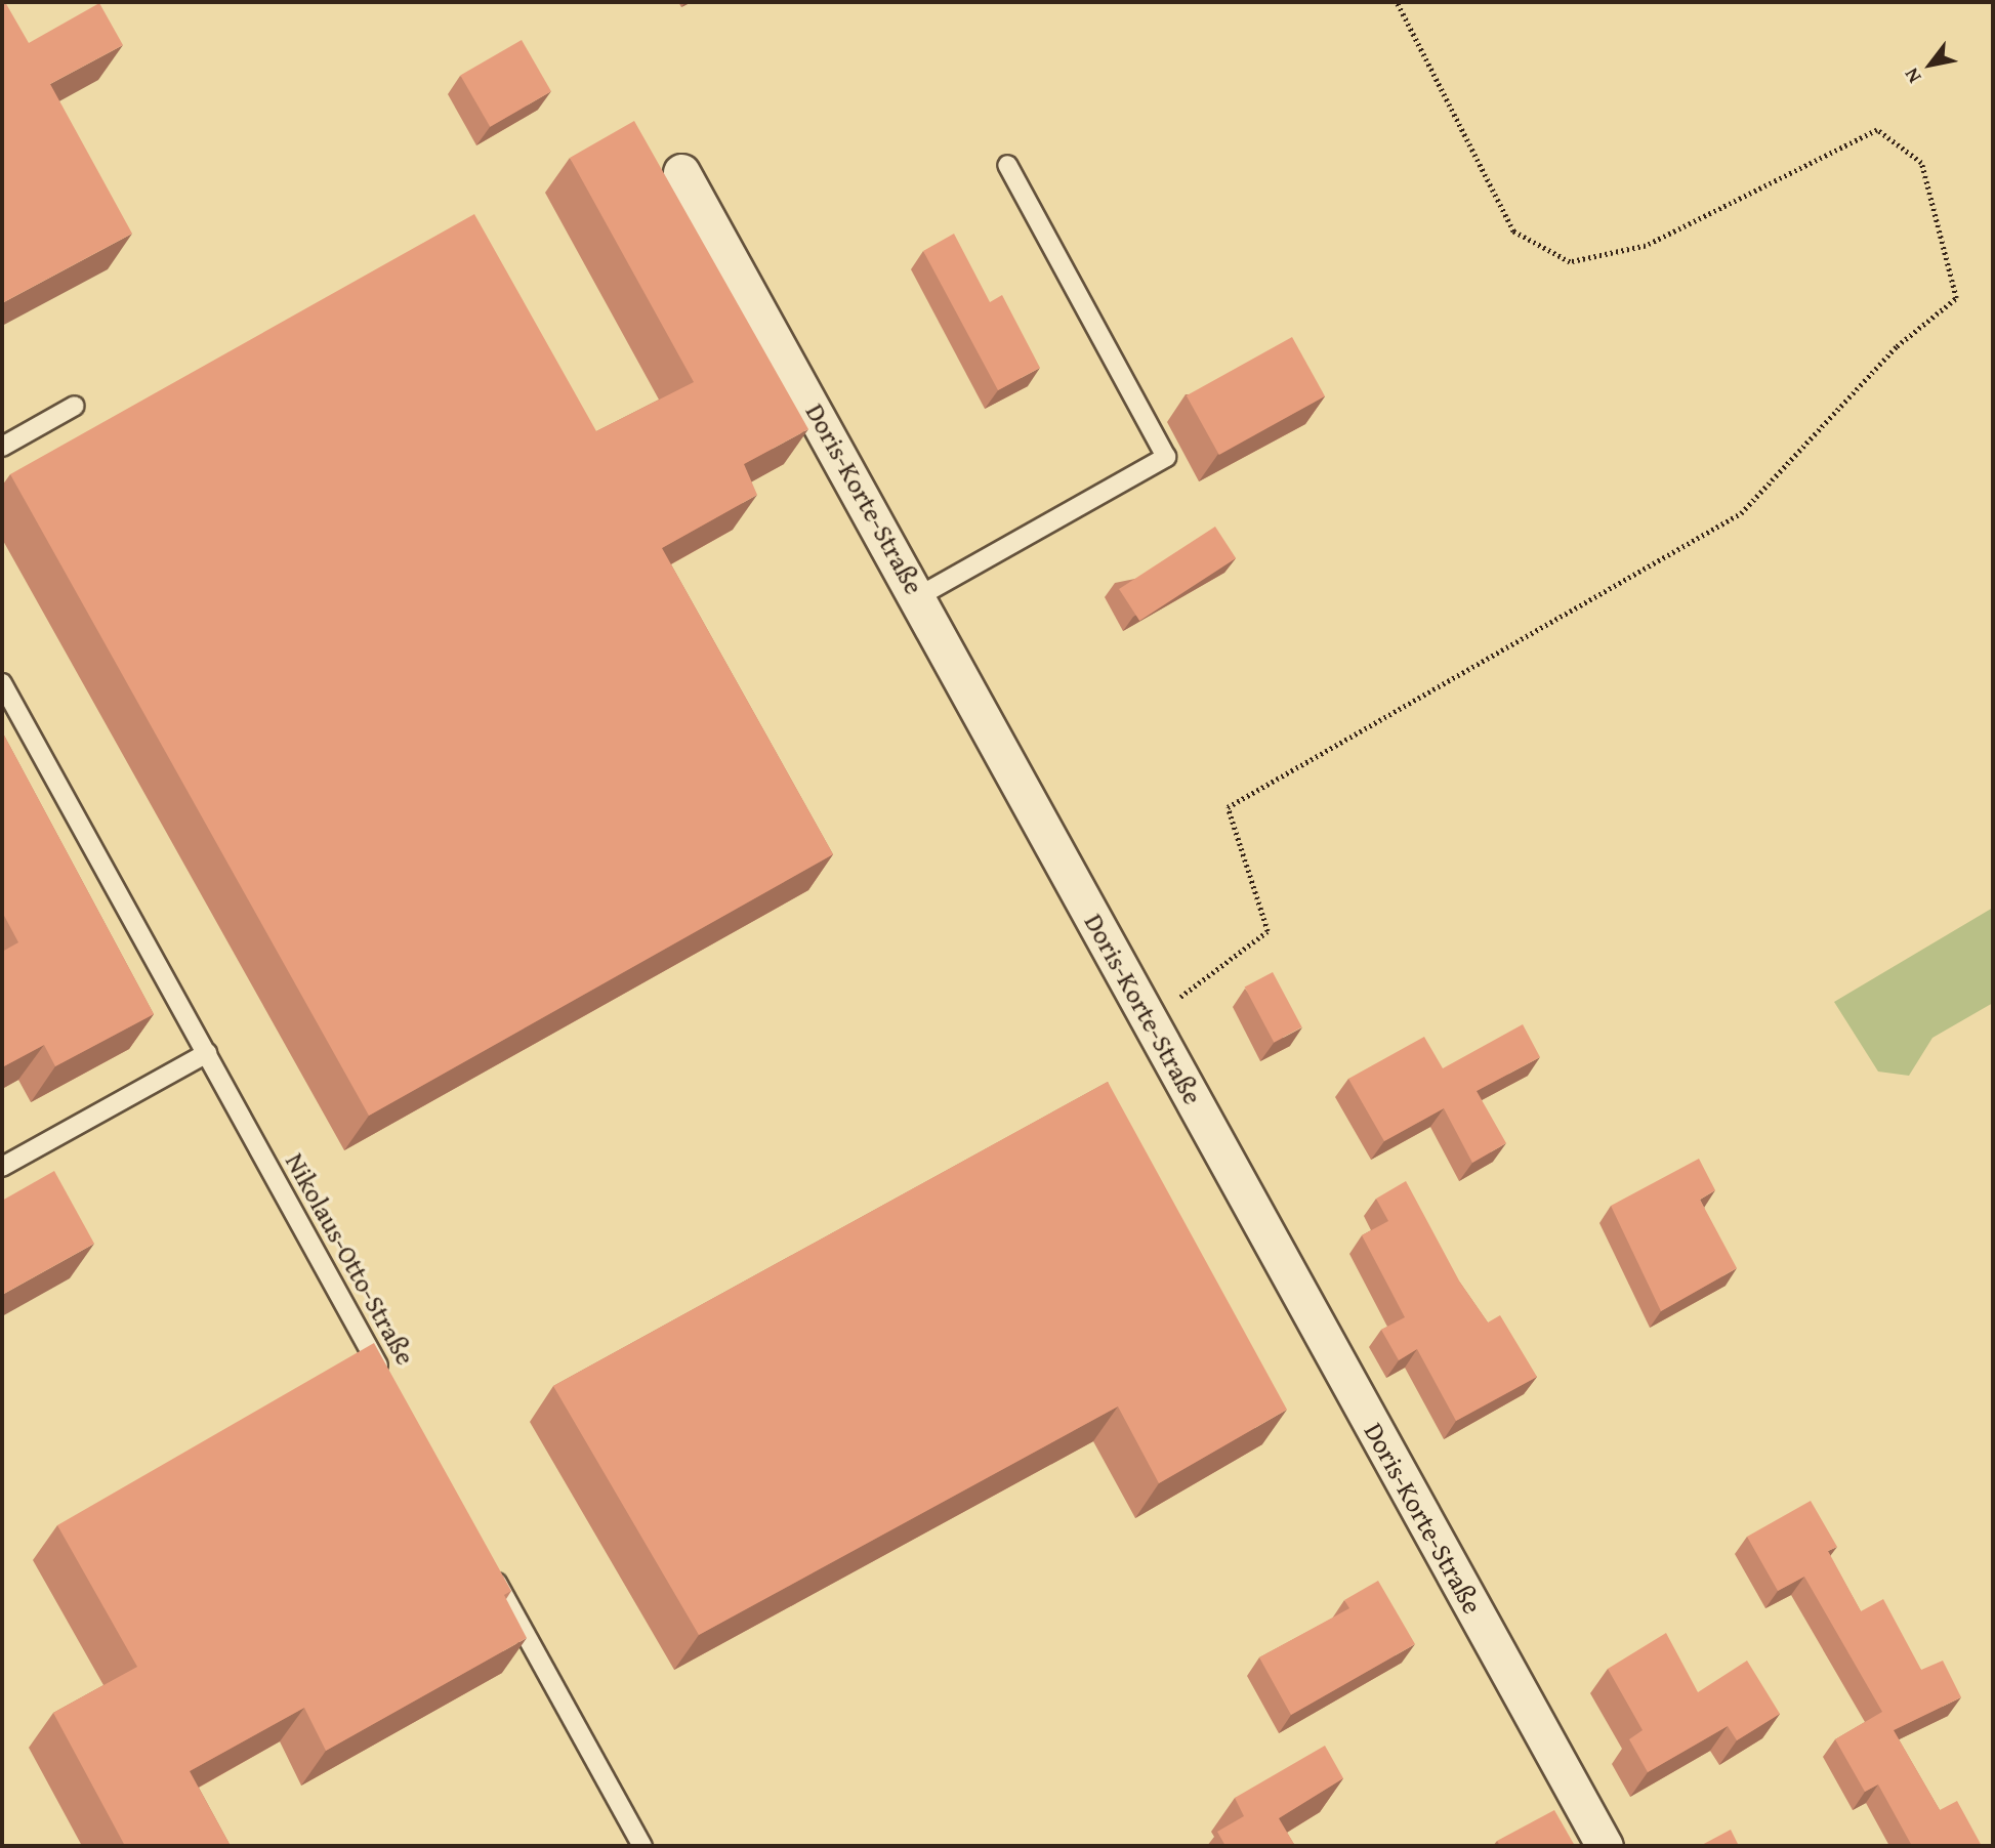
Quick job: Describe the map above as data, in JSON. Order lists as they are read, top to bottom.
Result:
{
  "streets": {
    "street": ["Doris-Korte-Straße"],
    "lane": ["Nikolaus-Otto-Straße"]
  },
  "north": "bottom left"
}
